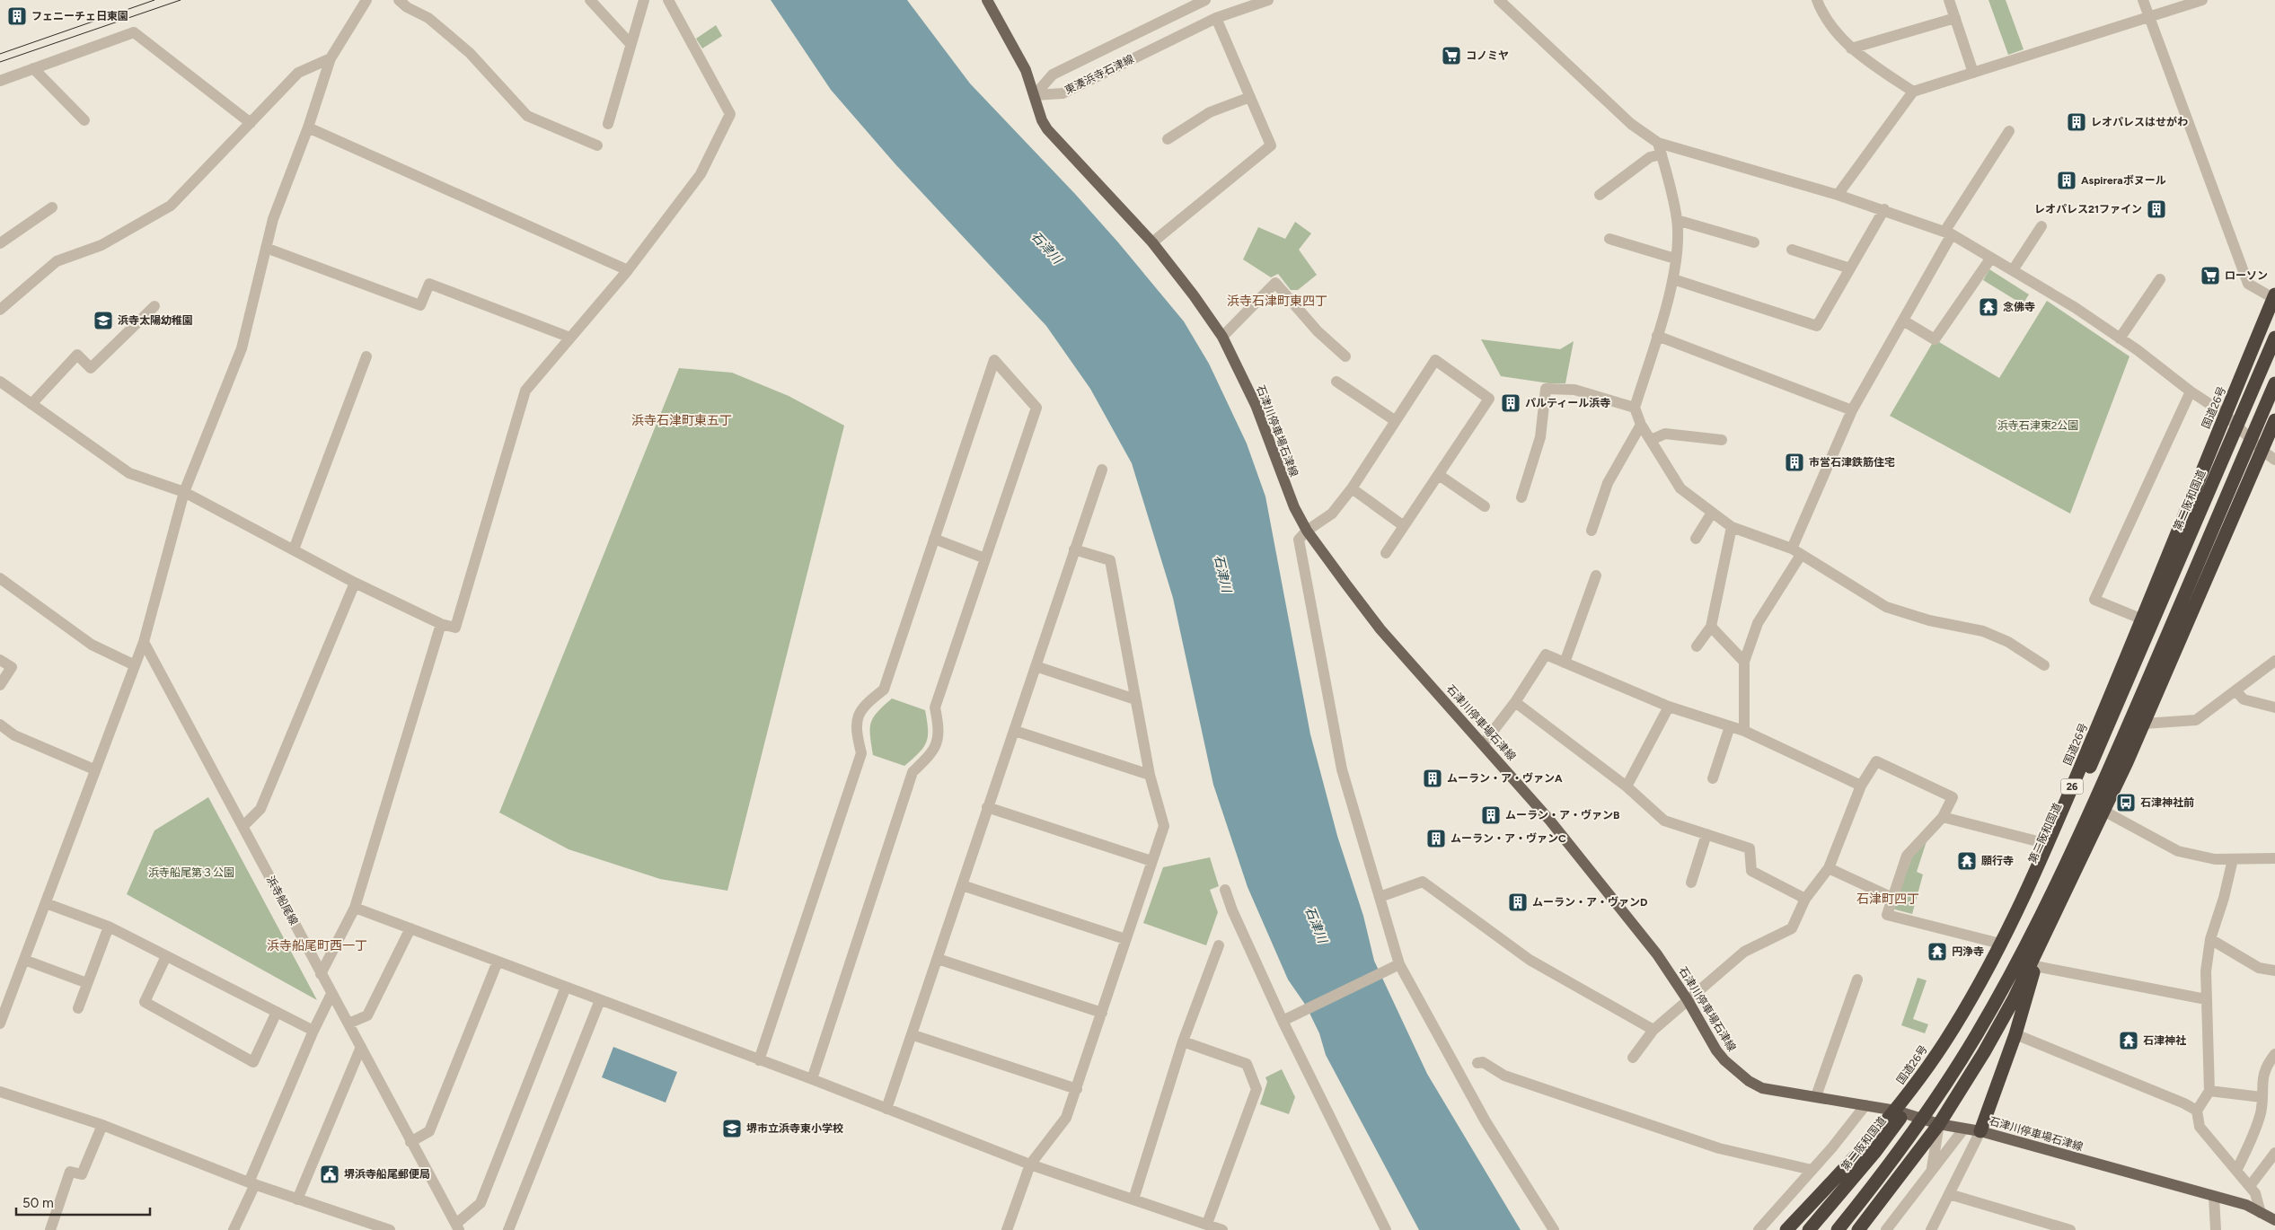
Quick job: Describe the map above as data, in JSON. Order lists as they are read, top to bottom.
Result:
{
  "streets": {
    "highway": ["国道26号", "第二阪和国道", "26"],
    "main road": ["石津川停車場石津線"],
    "street": ["東湊浜寺石津線", "浜寺船尾線"]
  },
  "crossings": [
    ["東湊浜寺石津線", "石津川停車場石津線"],
    ["国道26号", "石津川停車場石津線"]
  ],
  "districts": [
    "浜寺石津町東四丁",
    "浜寺石津町東五丁",
    "石津町四丁",
    "浜寺船尾町西一丁"
  ],
  "water": ["石津川"],
  "parks": ["浜寺石津東2公園", "浜寺船尾第３公園"],
  "places": {
    "building": [
      "フェニーチェ日東園",
      "レオパレスはせがわ",
      "Aspireraボヌール",
      "レオパレス21ファイン",
      "パルティール浜寺",
      "市営石津鉄筋住宅",
      "ムーラン・ア・ヴァンA",
      "ムーラン・ア・ヴァンB",
      "ムーラン・ア・ヴァンC",
      "ムーラン・ア・ヴァンD"
    ],
    "supermarket": ["コノミヤ", "ローソン"],
    "temple": [
      "念佛寺",
      "願行寺",
      "円浄寺",
      "石津神社"
    ],
    "school or university": ["浜寺太陽幼稚園", "堺市立浜寺東小学校"],
    "bus stop": ["石津神社前"],
    "public building": ["堺浜寺船尾郵便局"]
  },
  "scale_bar": "50 m"
}
